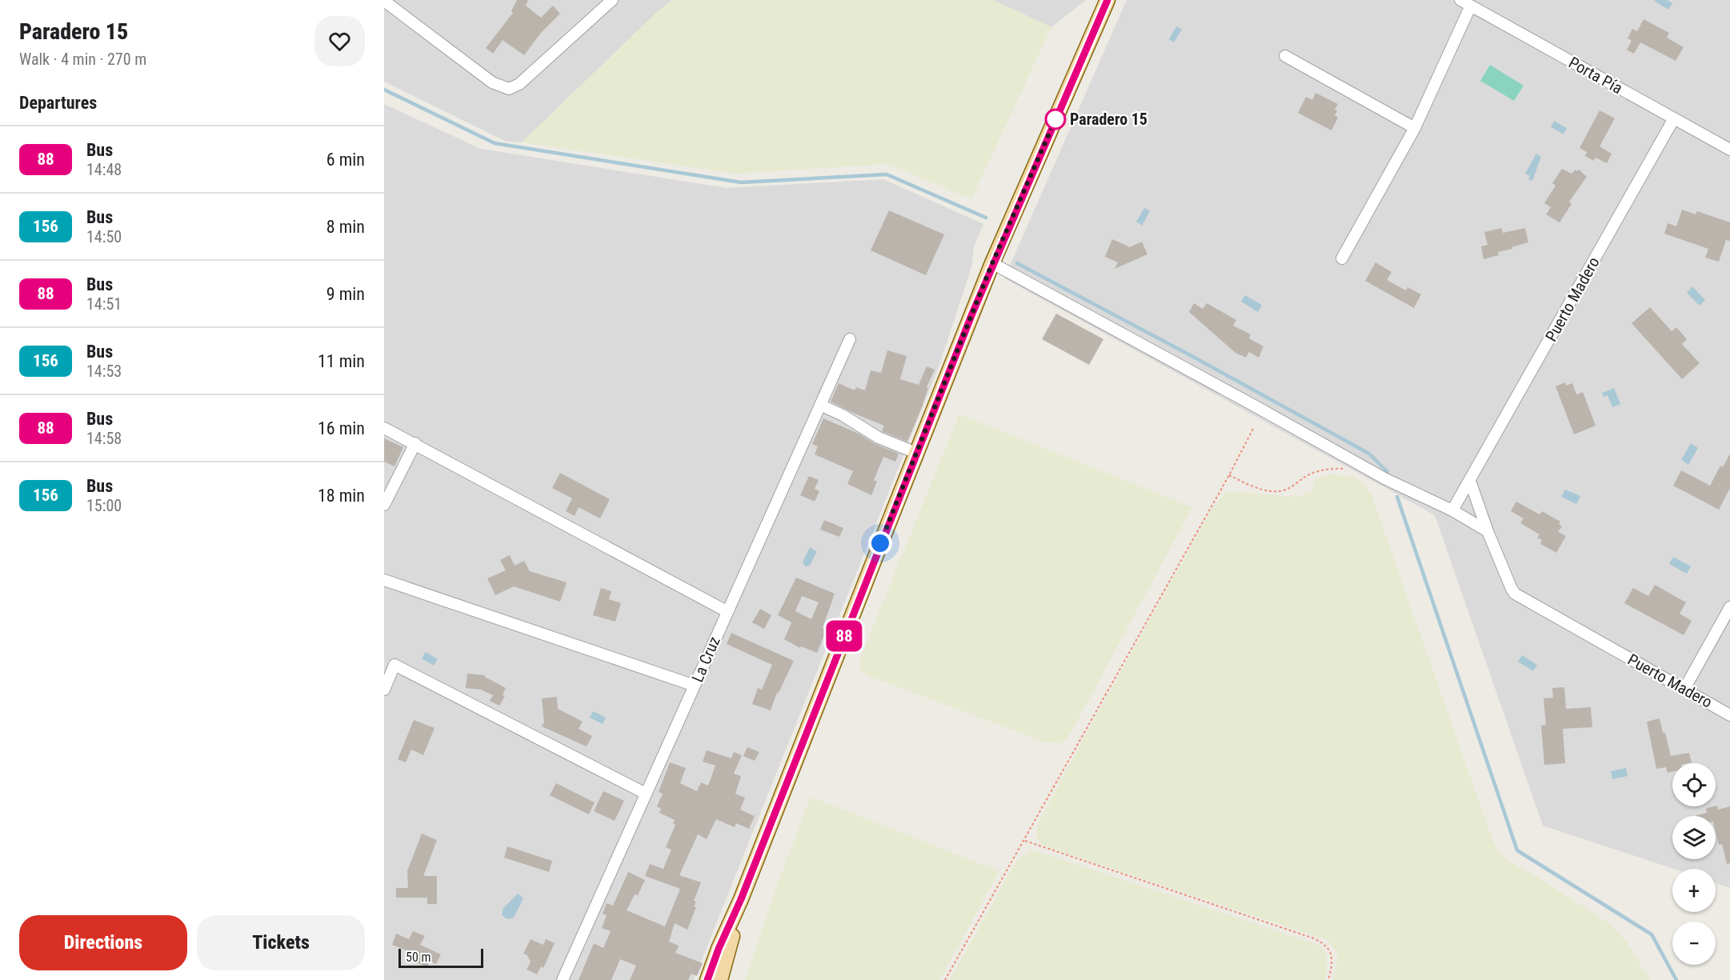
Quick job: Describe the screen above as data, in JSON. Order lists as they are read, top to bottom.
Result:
{
  "streets": {
    "street": ["Porta Pía", "Puerto Madero", "La Cruz"]
  },
  "crossings": [
    ["Porta Pía", "Puerto Madero"]
  ],
  "places": ["Paradero 15"],
  "lines": ["bus line 88"],
  "scale_bar": "50 m",
  "page": {
    "heading": [
      ["Paradero 15", "Walk · 4 min · 270 m"],
      "Departures"
    ],
    "on_map": "88",
    "list": [
      {
        "mark": "88",
        "name": "Bus",
        "note": "14:48",
        "value": "6 min"
      },
      {
        "mark": "156",
        "name": "Bus",
        "note": "14:50",
        "value": "8 min"
      },
      {
        "mark": "88",
        "name": "Bus",
        "note": "14:51",
        "value": "9 min"
      },
      {
        "mark": "156",
        "name": "Bus",
        "note": "14:53",
        "value": "11 min"
      },
      {
        "mark": "88",
        "name": "Bus",
        "note": "14:58",
        "value": "16 min"
      },
      {
        "mark": "156",
        "name": "Bus",
        "note": "15:00",
        "value": "18 min"
      }
    ],
    "map_buttons": ["+", "−"],
    "buttons": ["Directions", "Tickets"],
    "scale": "50 m"
  }
}
